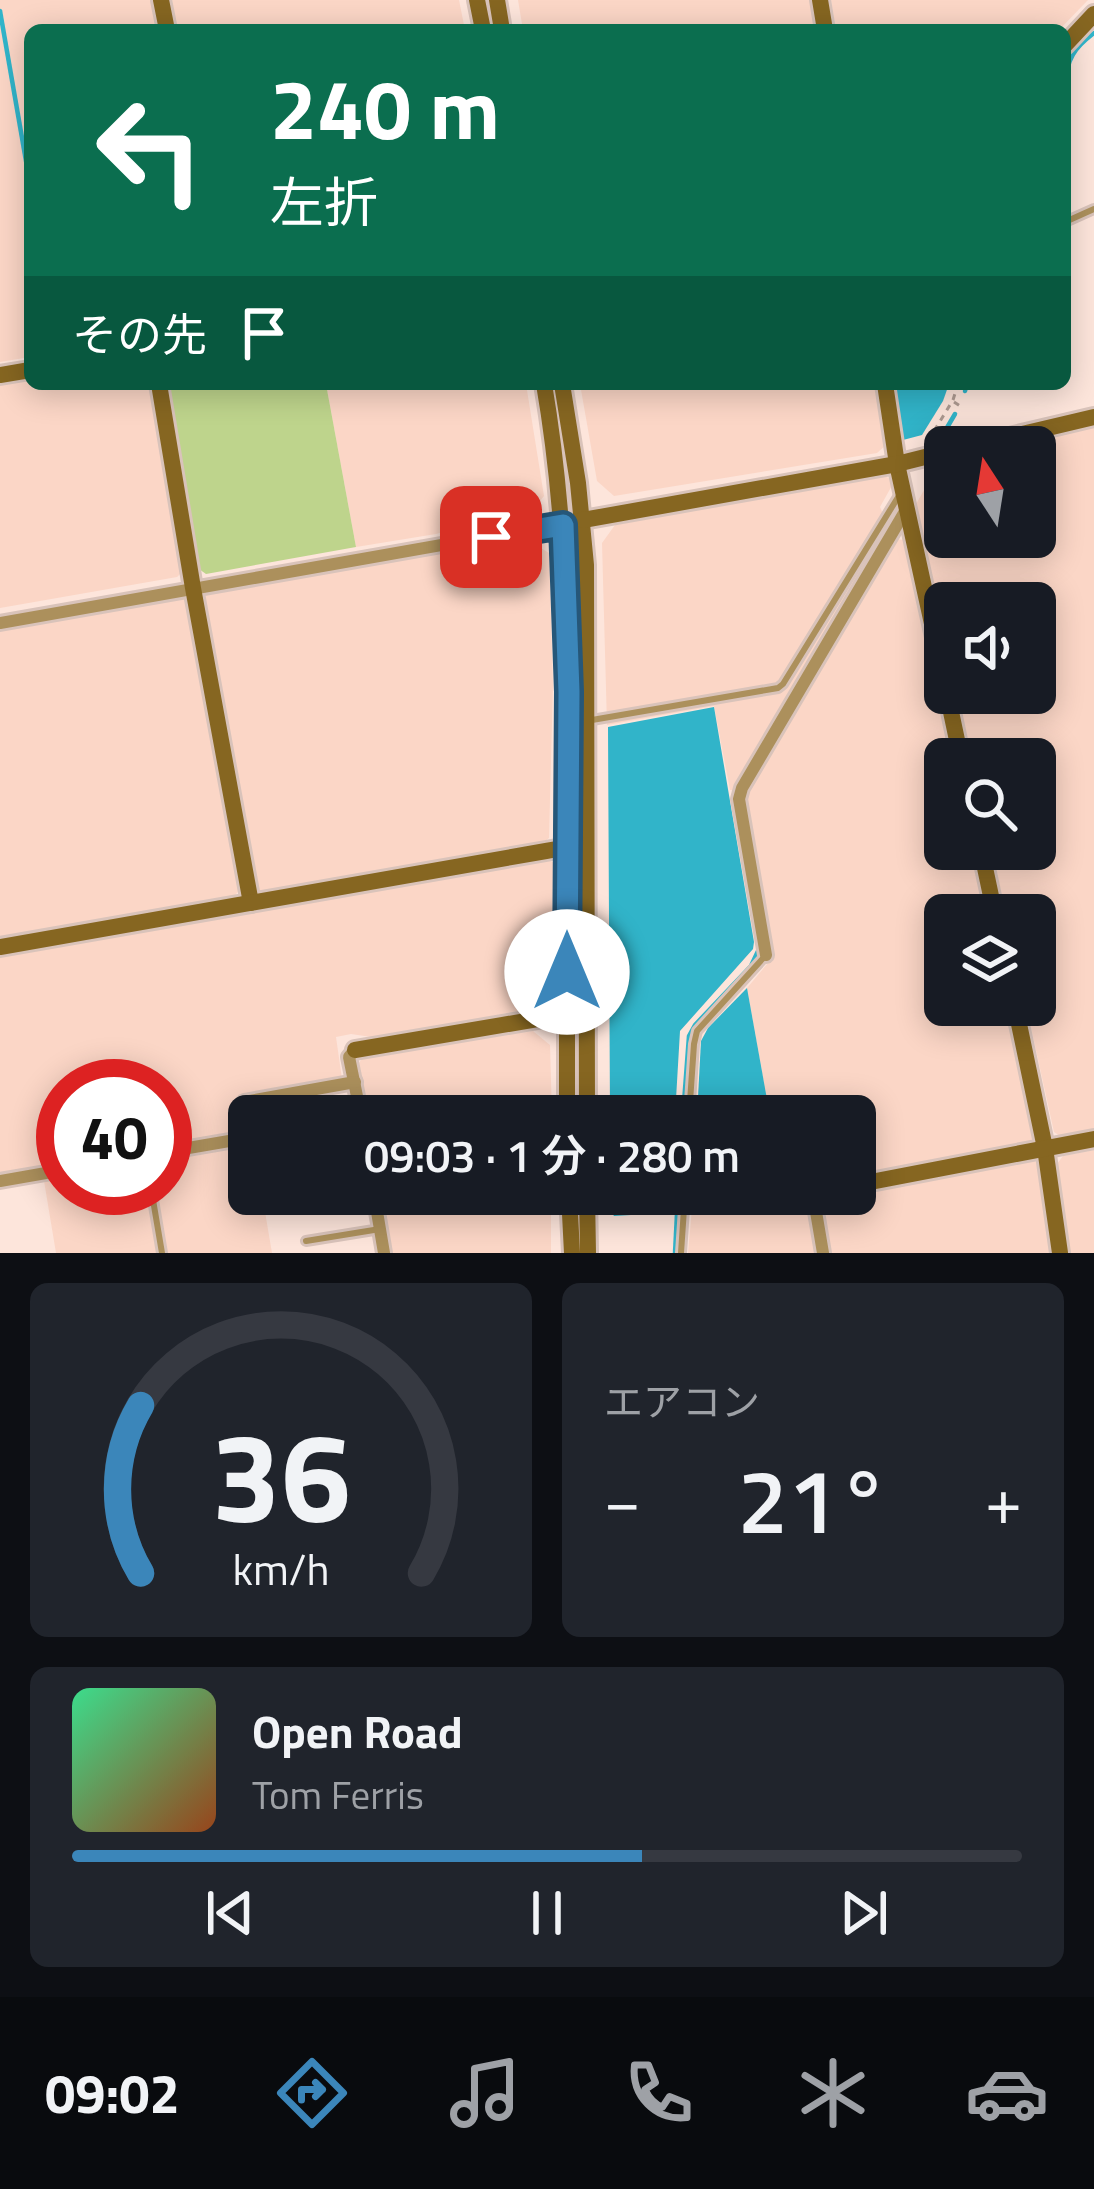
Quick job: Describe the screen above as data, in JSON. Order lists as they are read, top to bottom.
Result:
{
  "north": "top",
  "page": {
    "turn": ["240 m", "左折"],
    "then": "その先",
    "limit": "40",
    "trip": "09:03 · 1 分 · 280 m",
    "tile": "エアコン",
    "heat": ["−", "21°", "+"],
    "song": ["Open Road", "Tom Ferris"],
    "tabs": "09:02",
    "gauge": ["36", "km/h"]
  }
}
